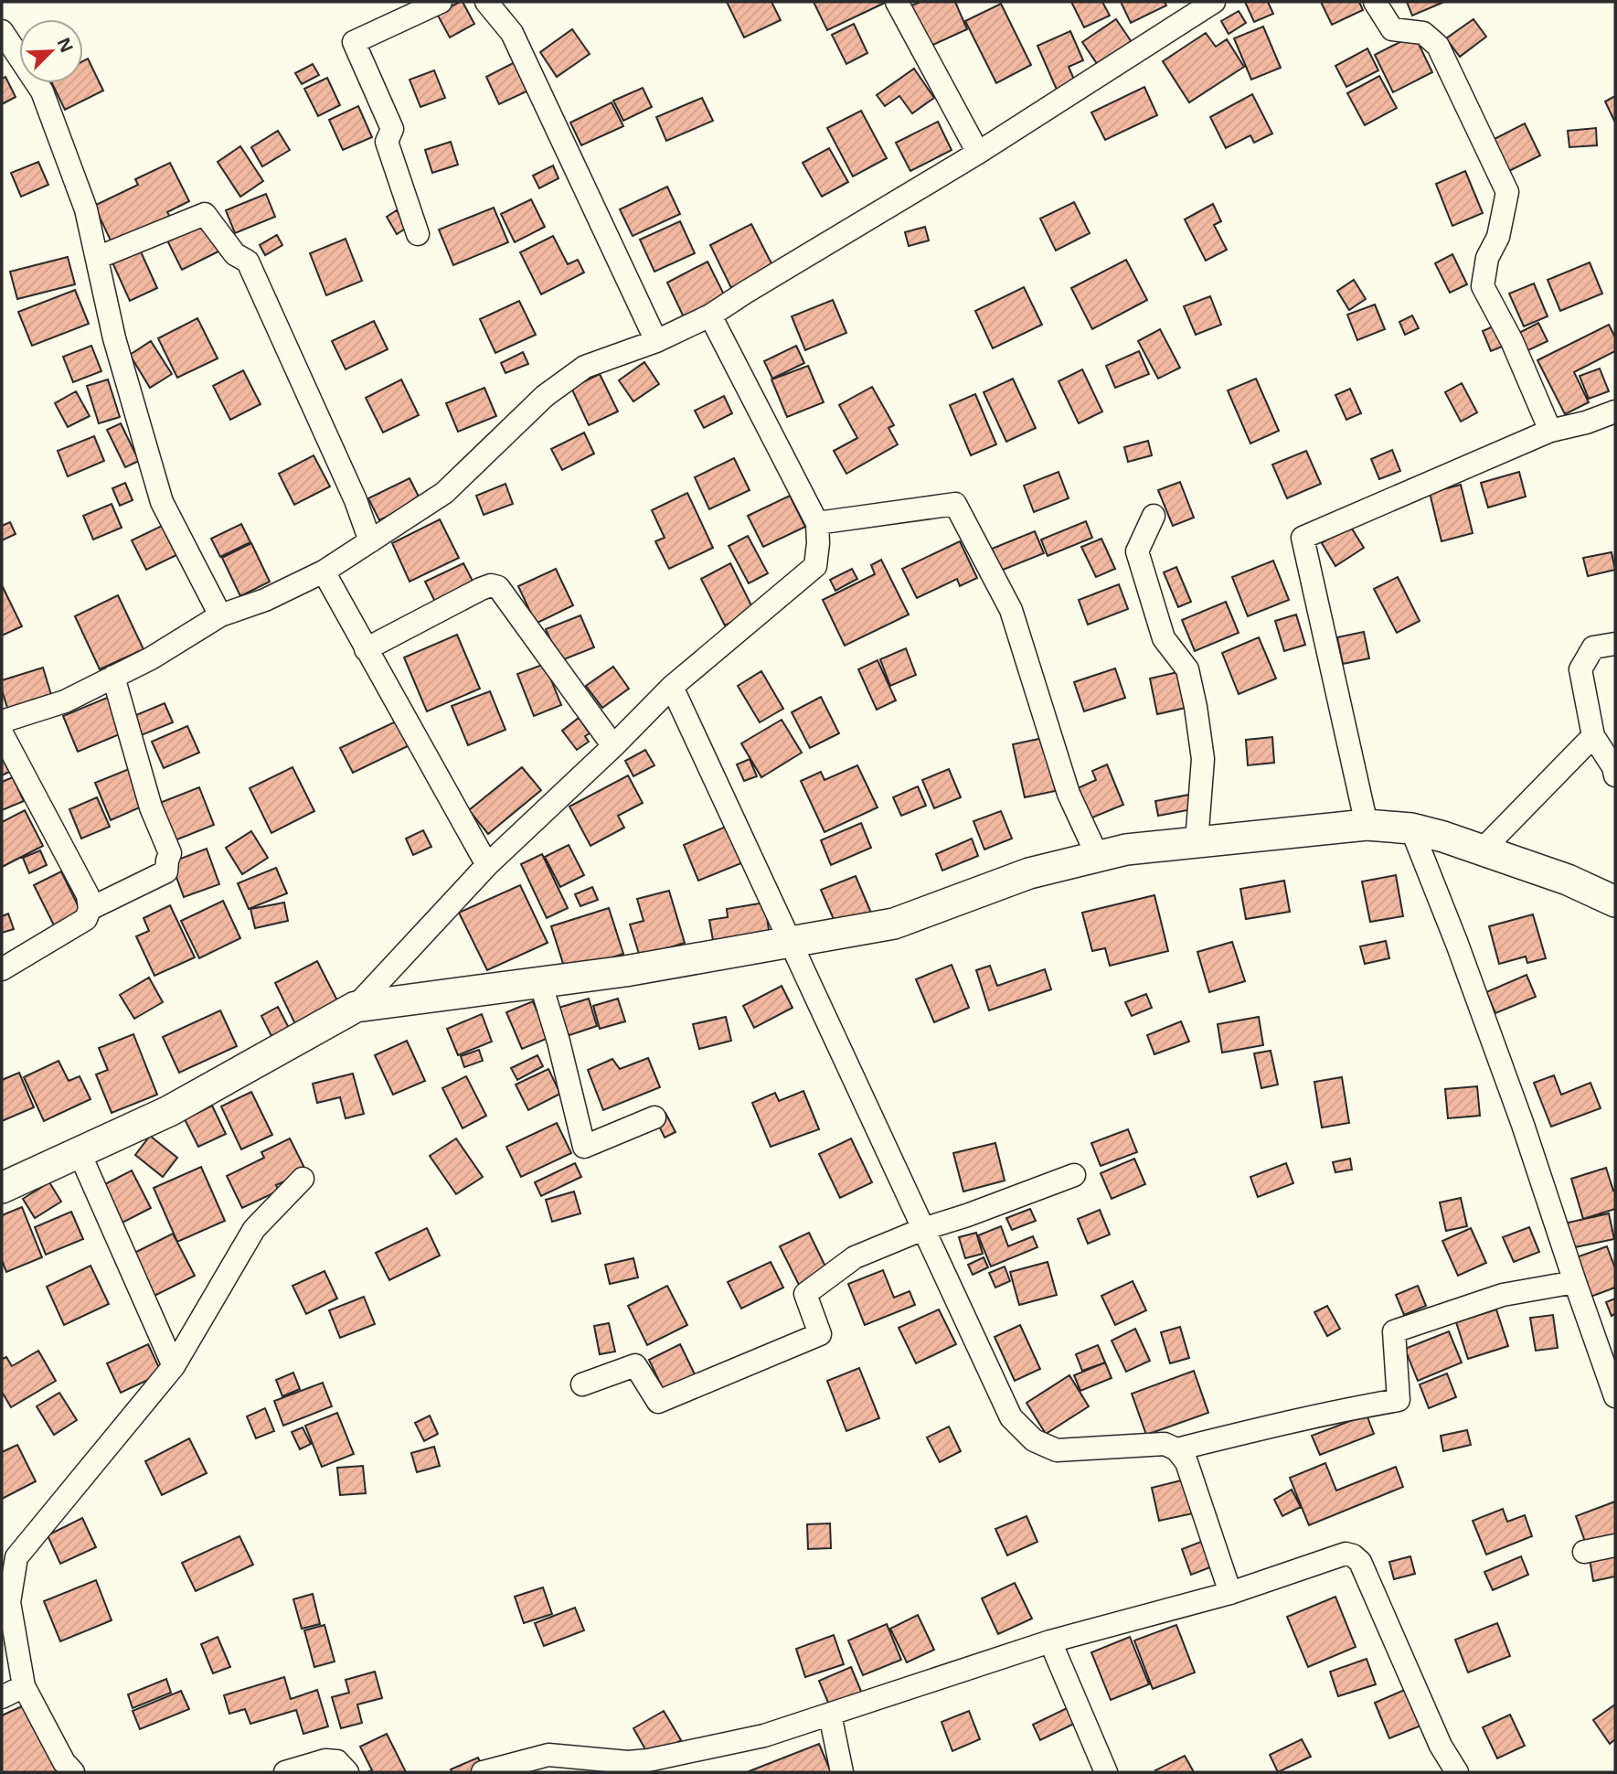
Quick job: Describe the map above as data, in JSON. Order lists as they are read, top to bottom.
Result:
{
  "north": "top right"
}
